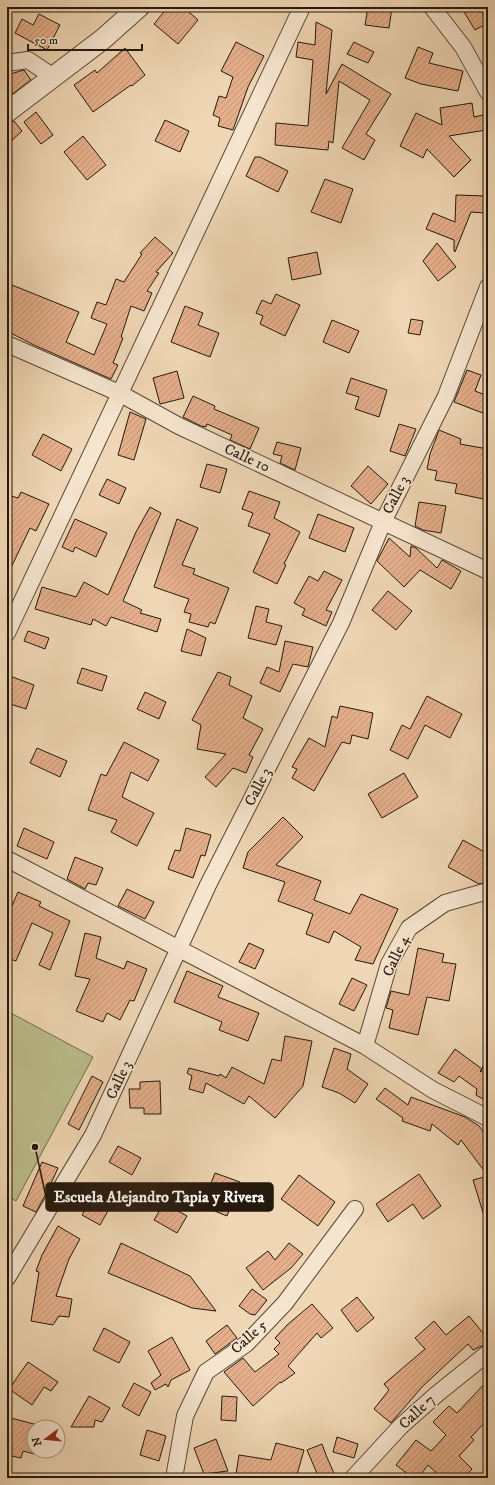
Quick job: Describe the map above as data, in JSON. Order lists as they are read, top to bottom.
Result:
{
  "streets": {
    "street": [
      "Calle 10",
      "Calle 3",
      "Calle 4",
      "Calle 5",
      "Calle 7"
    ]
  },
  "crossings": [
    ["Calle 10", "Calle 3"]
  ],
  "places": ["Escuela Alejandro Tapia y Rivera"],
  "scale_bar": "50 m",
  "north": "left"
}
